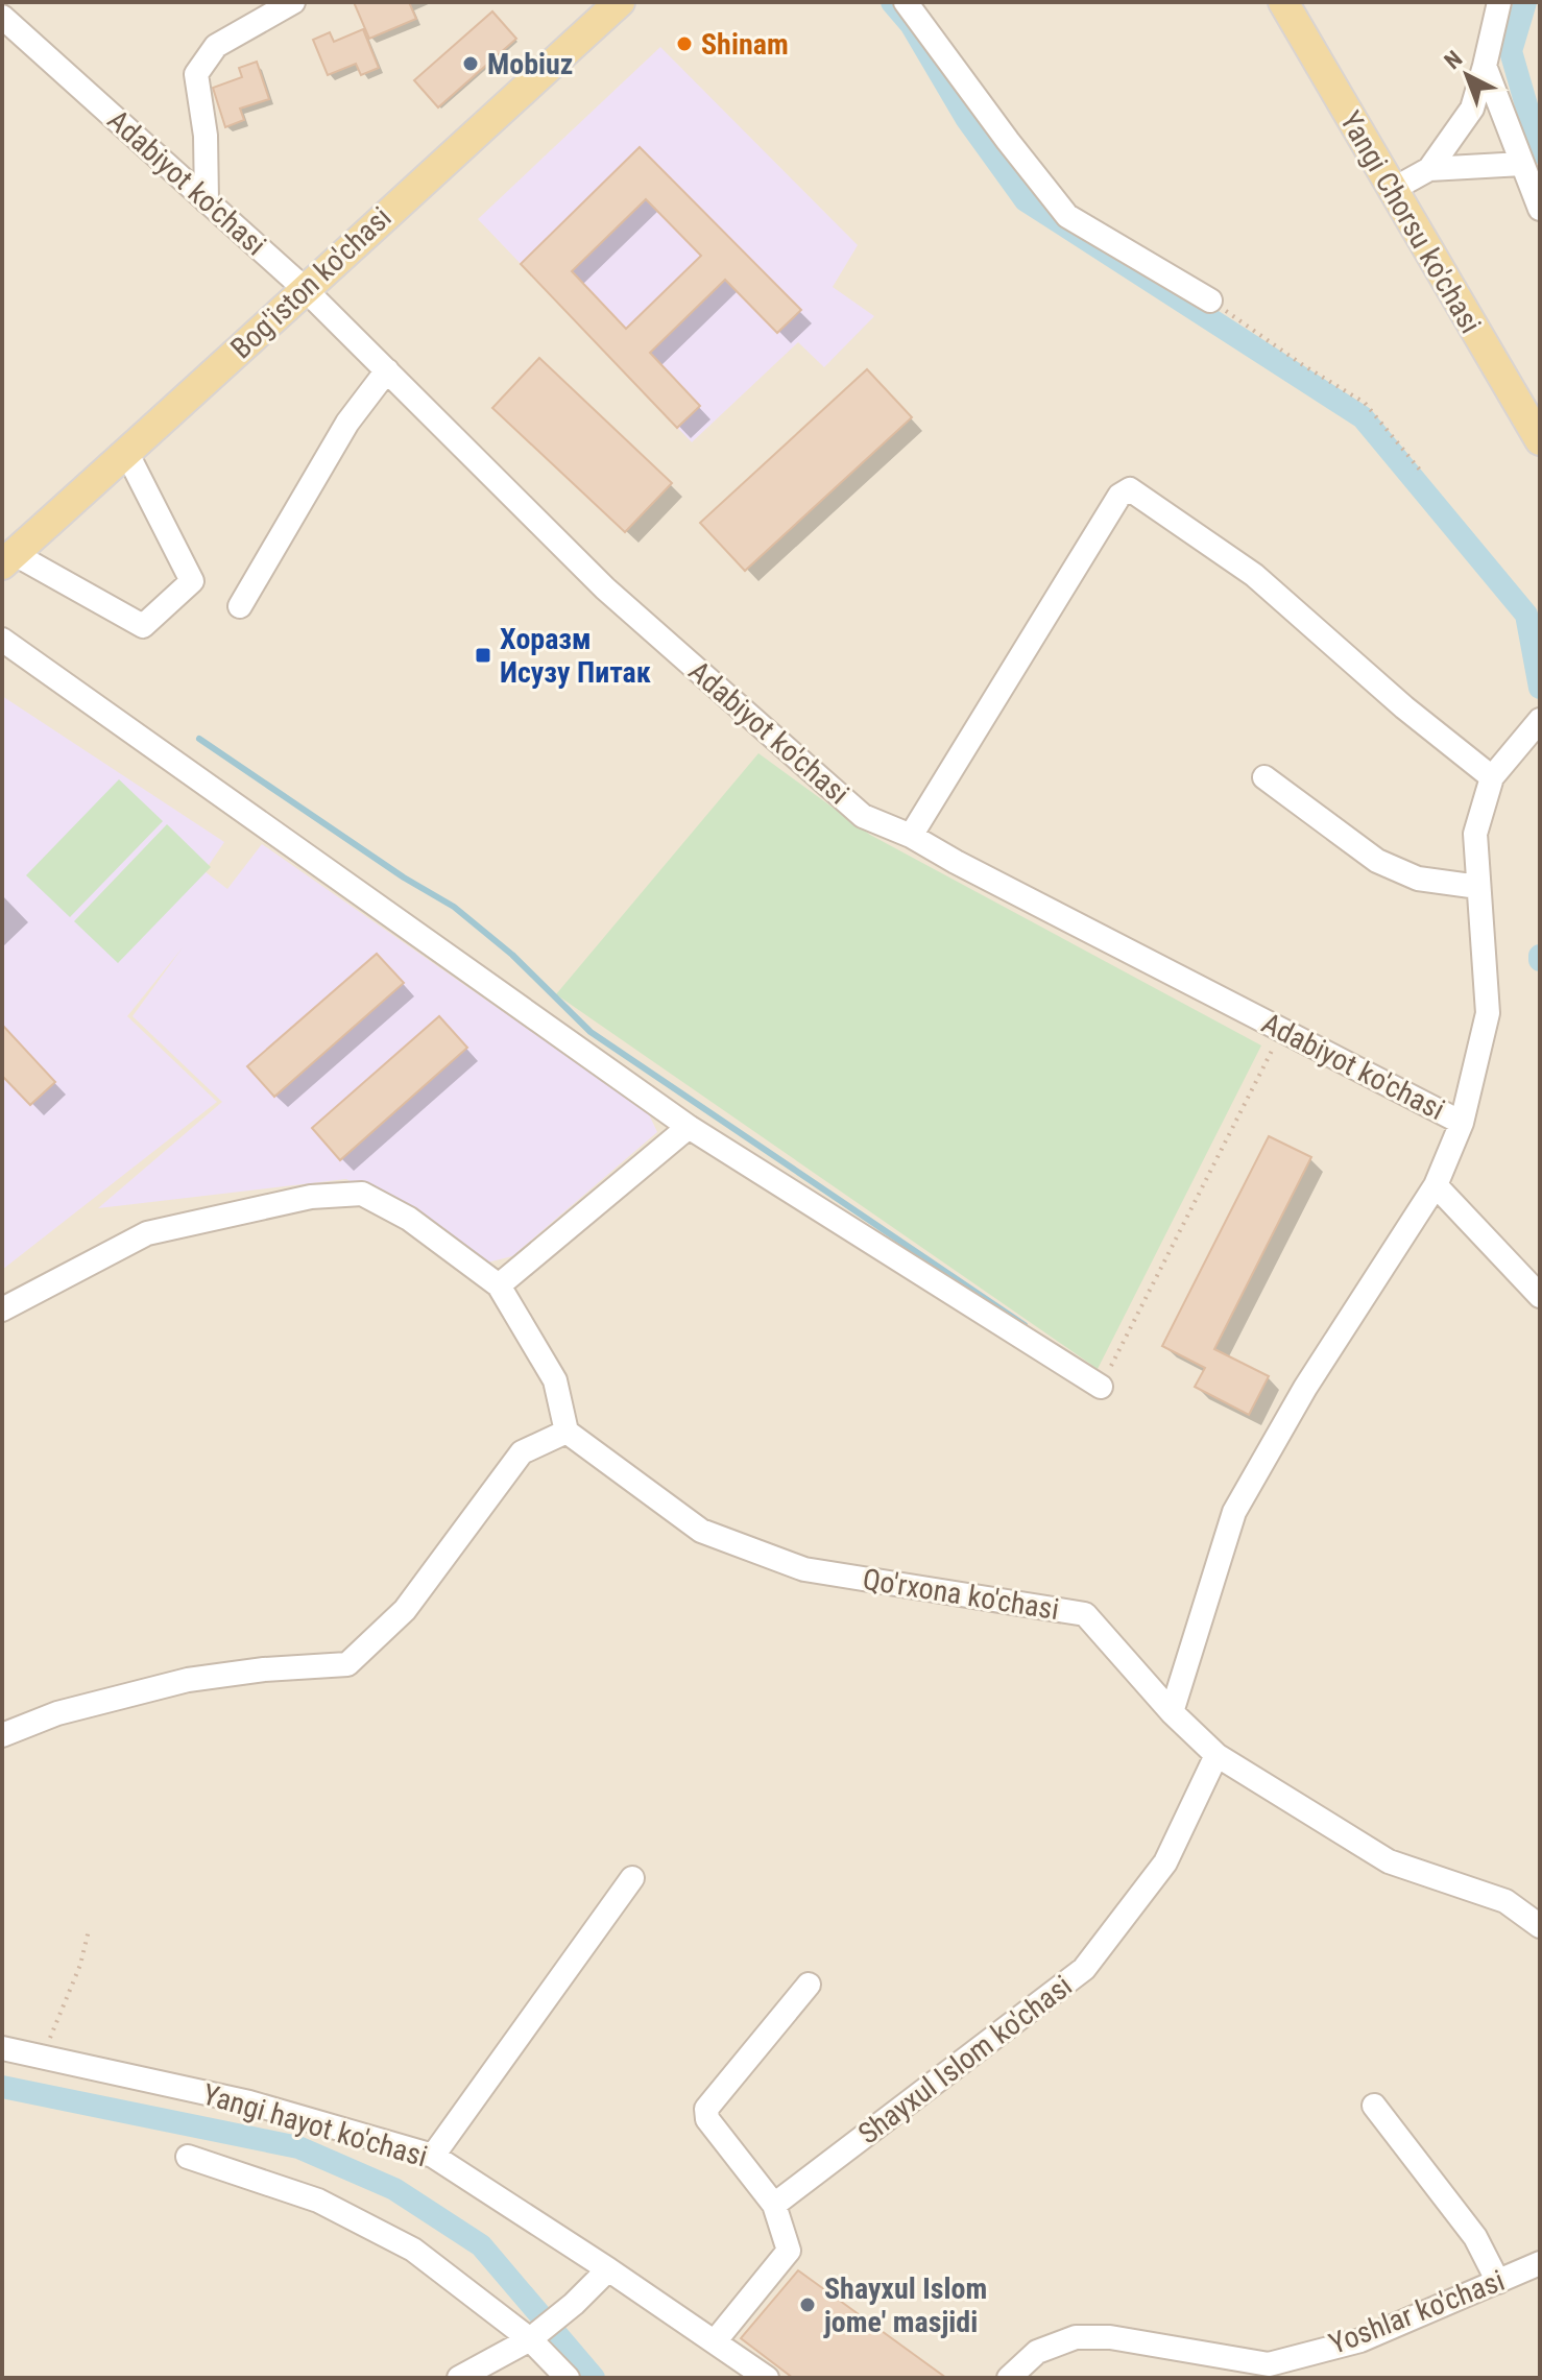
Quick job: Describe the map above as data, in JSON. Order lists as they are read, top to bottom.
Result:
{
  "streets": {
    "main road": ["Yangi Chorsu ko'chasi", "Bog'iston ko'chasi"],
    "street": [
      "Adabiyot ko'chasi",
      "Qo'rxona ko'chasi",
      "Shayxul Islom ko'chasi",
      "Yangi hayot ko'chasi",
      "Yoshlar ko'chasi"
    ]
  },
  "crossings": [
    ["Adabiyot ko'chasi", "Bog'iston ko'chasi"],
    ["Adabiyot ko'chasi", "Qo'rxona ko'chasi"],
    ["Qo'rxona ko'chasi", "Shayxul Islom ko'chasi"]
  ],
  "places": {
    "other": ["Shinam", "Mobiuz", "Shayxul Islom jome' masjidi"],
    "transit": ["Хоразм Исузу Питак"]
  },
  "north": "top left"
}
